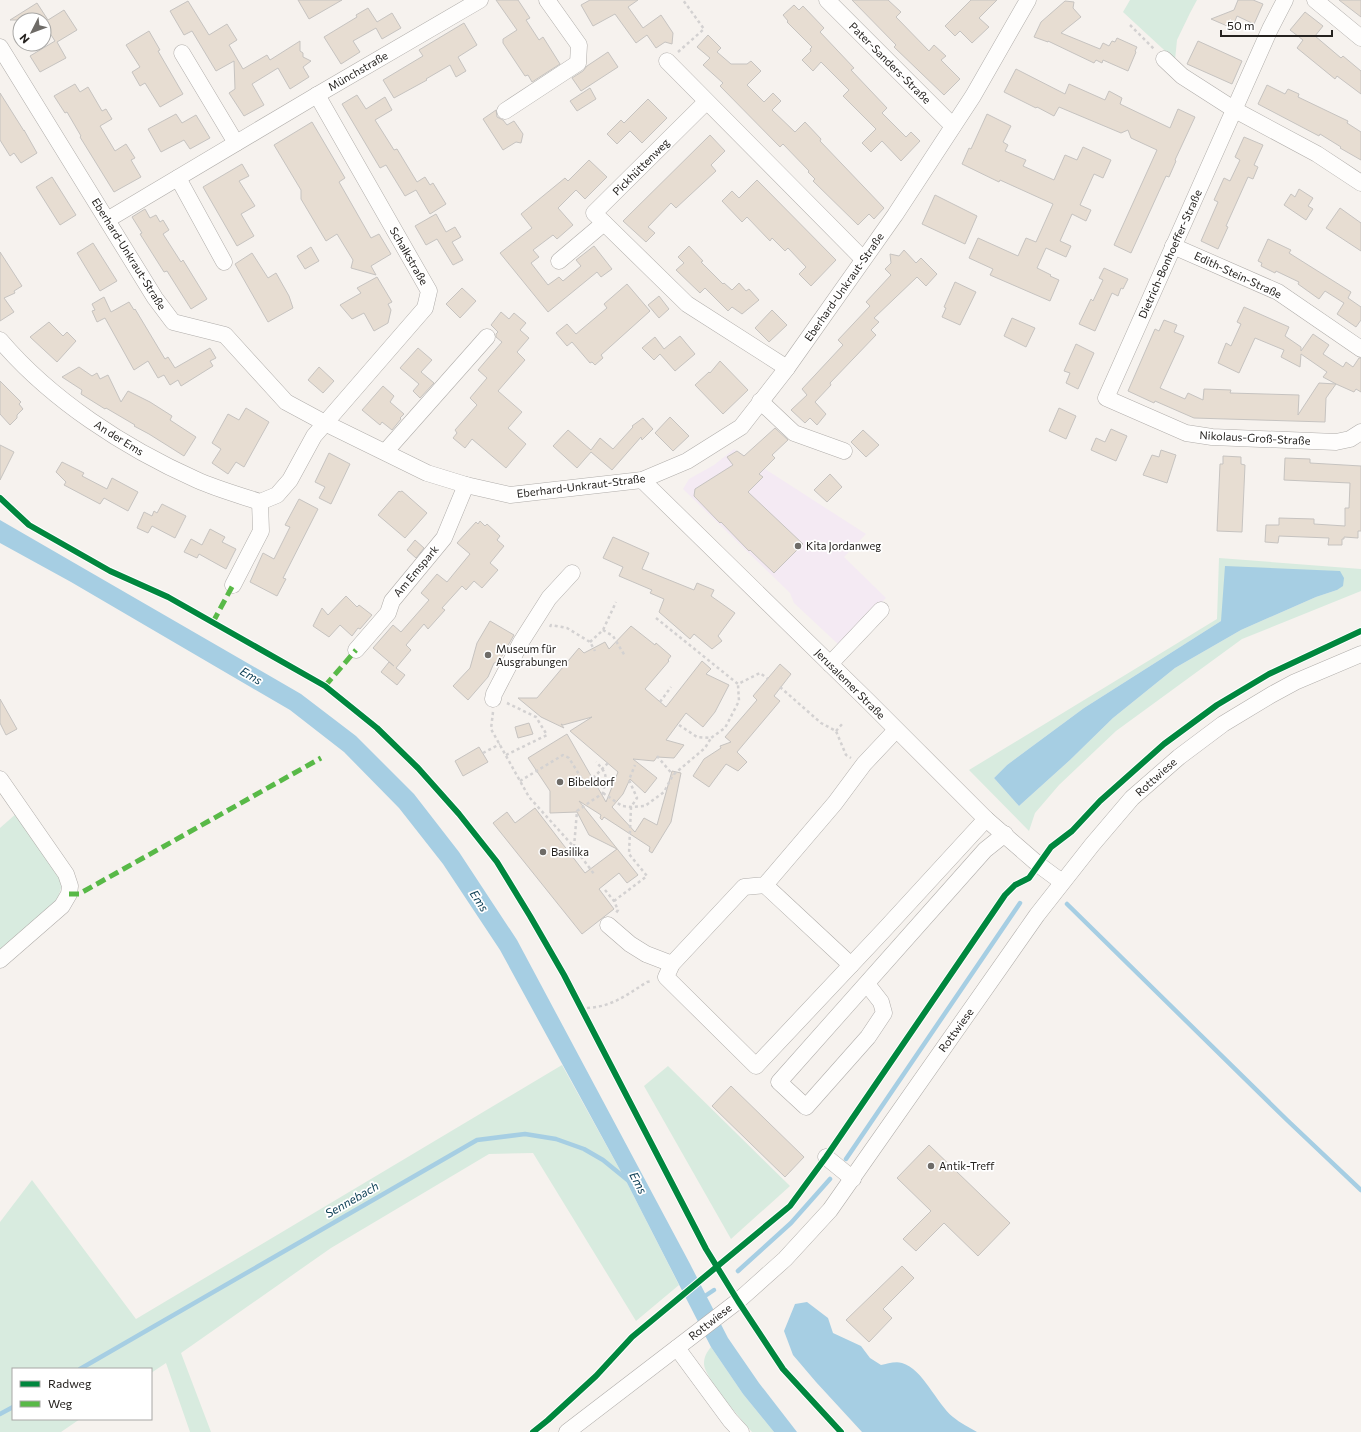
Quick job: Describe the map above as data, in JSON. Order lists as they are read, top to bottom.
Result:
{
  "streets": {
    "street": [
      "Pater-Sanders-Straße",
      "Münchstraße",
      "Pickhüttenweg",
      "Eberhard-Unkraut-Straße",
      "Dietrich-Bonhoeffer-Straße",
      "Schalkstraße",
      "Edith-Stein-Straße",
      "An der Ems",
      "Nikolaus-Groß-Straße",
      "Am Emspark",
      "Jerusalemer Straße",
      "Rottwiese"
    ]
  },
  "crossings": [
    ["Pater-Sanders-Straße", "Eberhard-Unkraut-Straße"],
    ["Münchstraße", "Eberhard-Unkraut-Straße"],
    ["Münchstraße", "Schalkstraße"],
    ["Pickhüttenweg", "Eberhard-Unkraut-Straße"],
    ["Eberhard-Unkraut-Straße", "Schalkstraße"],
    ["Eberhard-Unkraut-Straße", "Am Emspark"],
    ["Eberhard-Unkraut-Straße", "Jerusalemer Straße"],
    ["Dietrich-Bonhoeffer-Straße", "Edith-Stein-Straße"],
    ["Dietrich-Bonhoeffer-Straße", "Nikolaus-Groß-Straße"],
    ["Jerusalemer Straße", "Rottwiese"]
  ],
  "water": ["Ems", "Sennebach"],
  "places": [
    "Kita Jordanweg",
    "Museum für Ausgrabungen",
    "Bibeldorf",
    "Basilika",
    "Antik-Treff"
  ],
  "legend": ["Radweg", "Weg"],
  "scale_bar": "50 m",
  "north": "bottom left"
}
